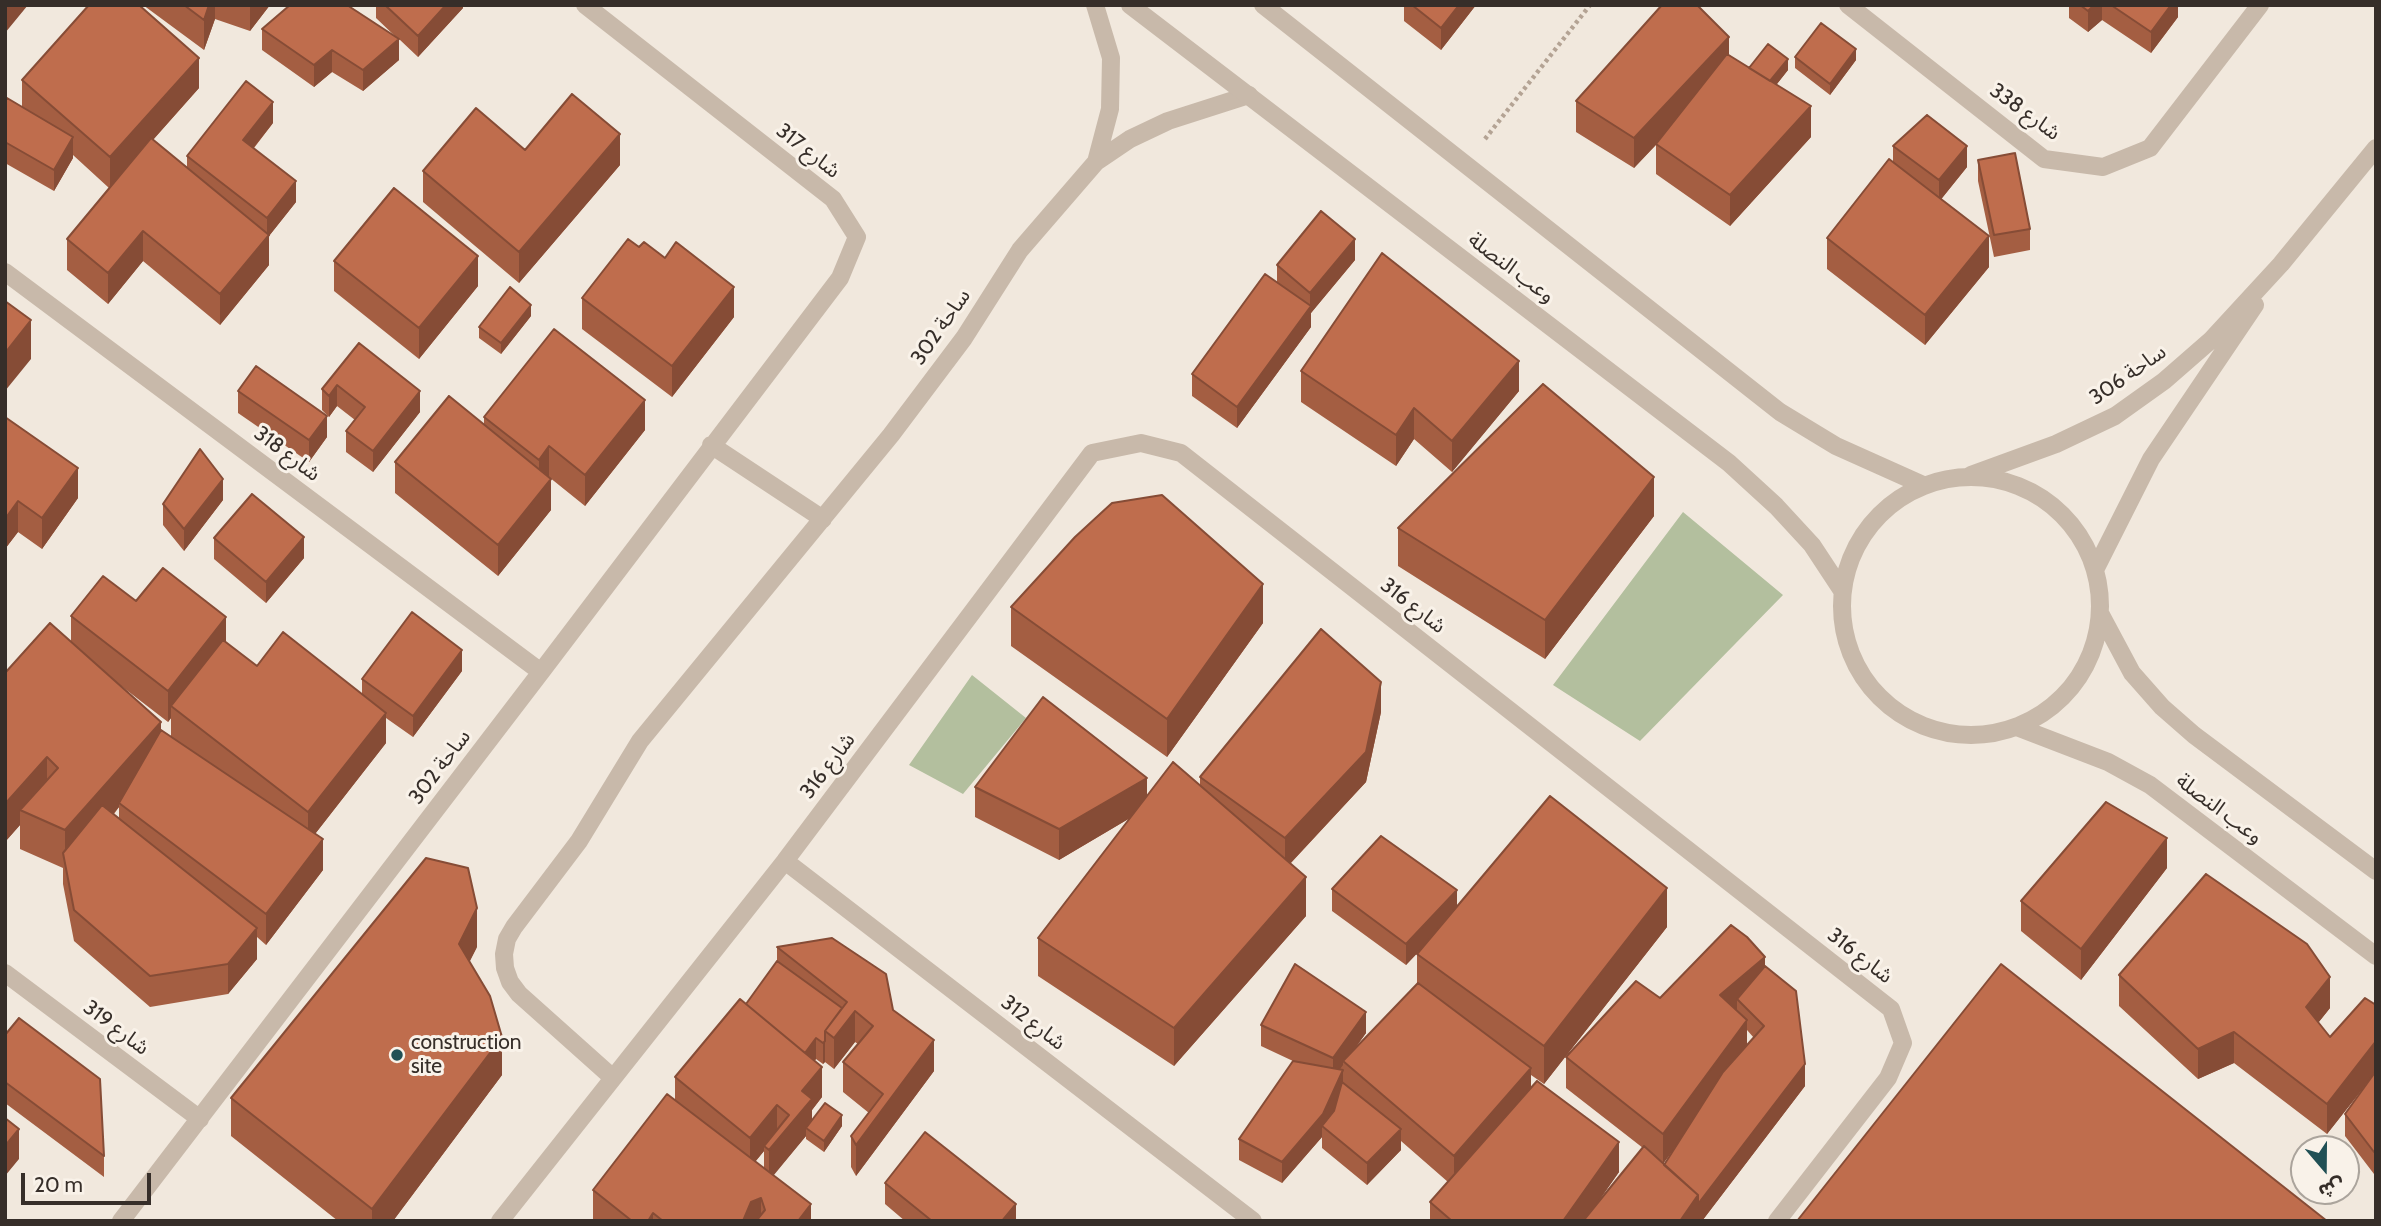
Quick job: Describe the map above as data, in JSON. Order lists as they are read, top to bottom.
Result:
{
  "streets": {
    "street": [
      "شارع 338",
      "شارع 317",
      "وعب النصلة",
      "ساحة 302",
      "ساحة 306",
      "شارع 318",
      "شارع 316",
      "شارع 312",
      "شارع 319"
    ]
  },
  "crossings": [
    ["شارع 317", "ساحة 302"],
    ["وعب النصلة", "ساحة 302"],
    ["ساحة 302", "شارع 318"],
    ["ساحة 302", "شارع 319"],
    ["شارع 316", "شارع 312"]
  ],
  "places": ["construction site"],
  "scale_bar": "20 m",
  "north": "bottom"
}
